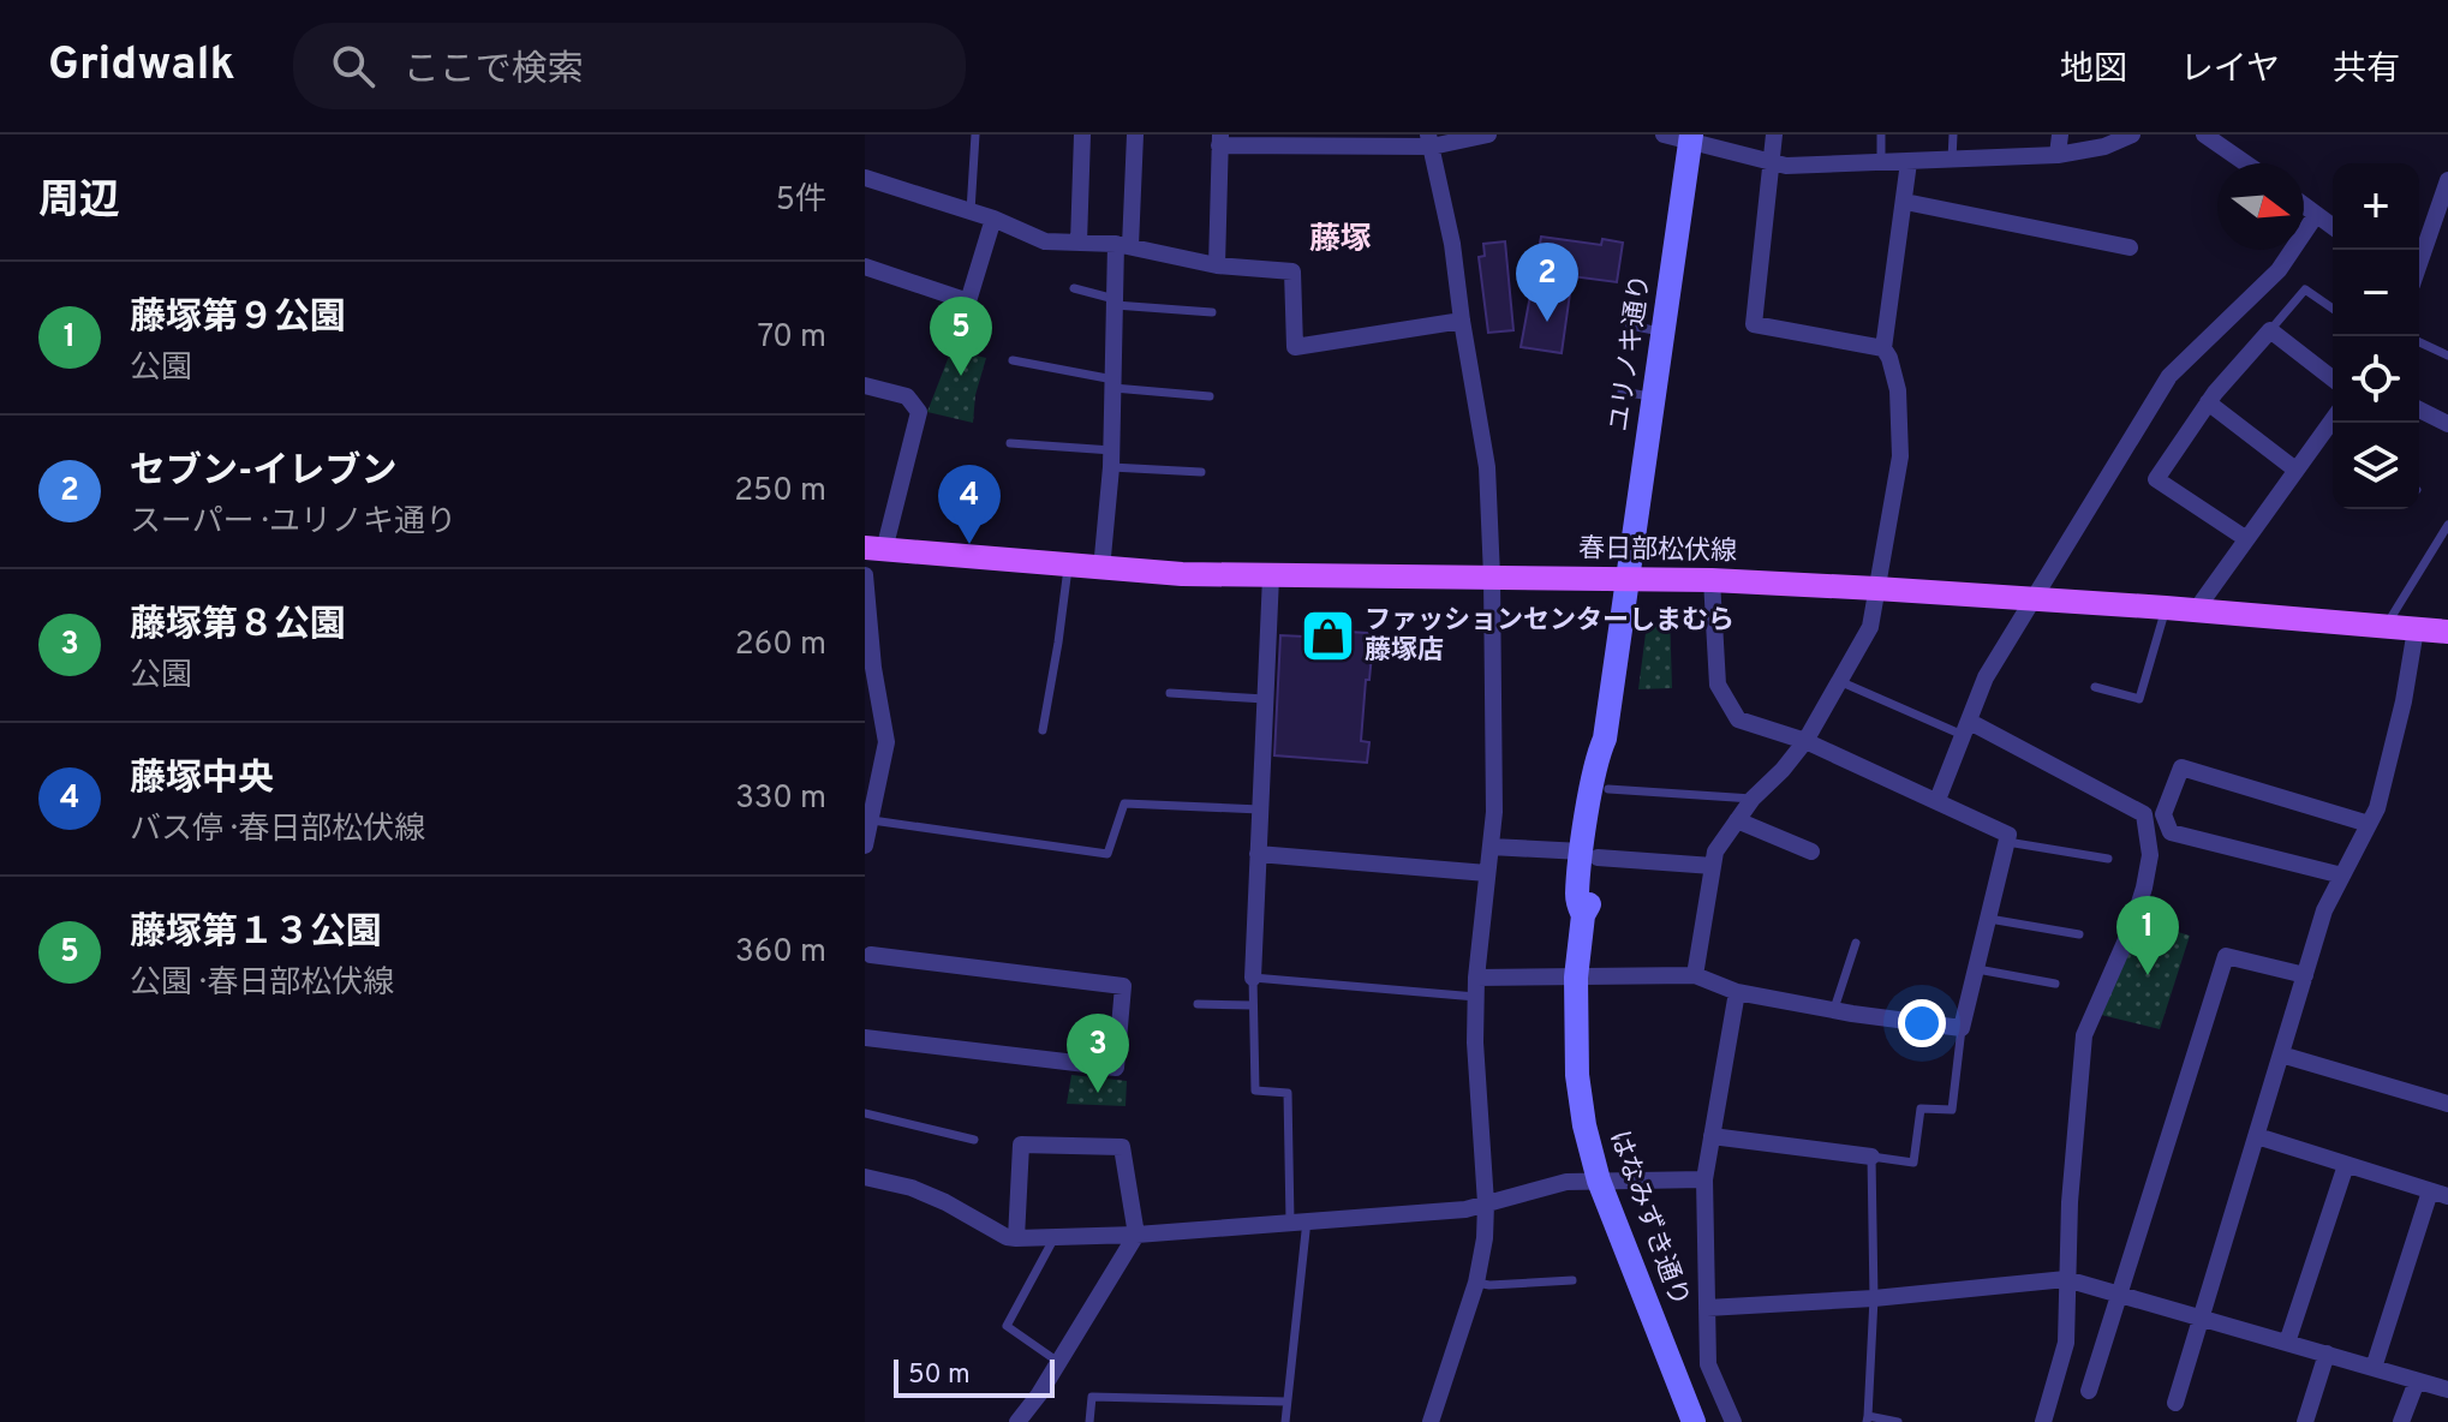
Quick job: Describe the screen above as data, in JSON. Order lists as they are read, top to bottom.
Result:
{
  "streets": {
    "main road": ["春日部松伏線"],
    "street": ["ユリノキ通り", "はなみずき通り"]
  },
  "crossings": [
    ["ユリノキ通り", "春日部松伏線"],
    ["ユリノキ通り", "はなみずき通り"],
    ["春日部松伏線", "はなみずき通り"]
  ],
  "districts": ["藤塚"],
  "places": {
    "shop": ["ファッションセンターしまむら 藤塚店"]
  },
  "scale_bar": "50 m",
  "north": "right",
  "page": {
    "header": "Gridwalk",
    "search": "ここで検索",
    "nav": ["地図", "レイヤ", "共有"],
    "heading": ["周辺", "5件"],
    "map_buttons": ["+", "−"],
    "pins": [
      "2",
      "5",
      "4",
      "1",
      "3"
    ],
    "list": [
      {
        "mark": "1",
        "name": "藤塚第９公園",
        "note": "公園",
        "value": "70 m"
      },
      {
        "mark": "2",
        "name": "セブン-イレブン",
        "note": "スーパー · ユリノキ通り",
        "value": "250 m"
      },
      {
        "mark": "3",
        "name": "藤塚第８公園",
        "note": "公園",
        "value": "260 m"
      },
      {
        "mark": "4",
        "name": "藤塚中央",
        "note": "バス停 · 春日部松伏線",
        "value": "330 m"
      },
      {
        "mark": "5",
        "name": "藤塚第１３公園",
        "note": "公園 · 春日部松伏線",
        "value": "360 m"
      }
    ],
    "scale": "50 m"
  }
}
